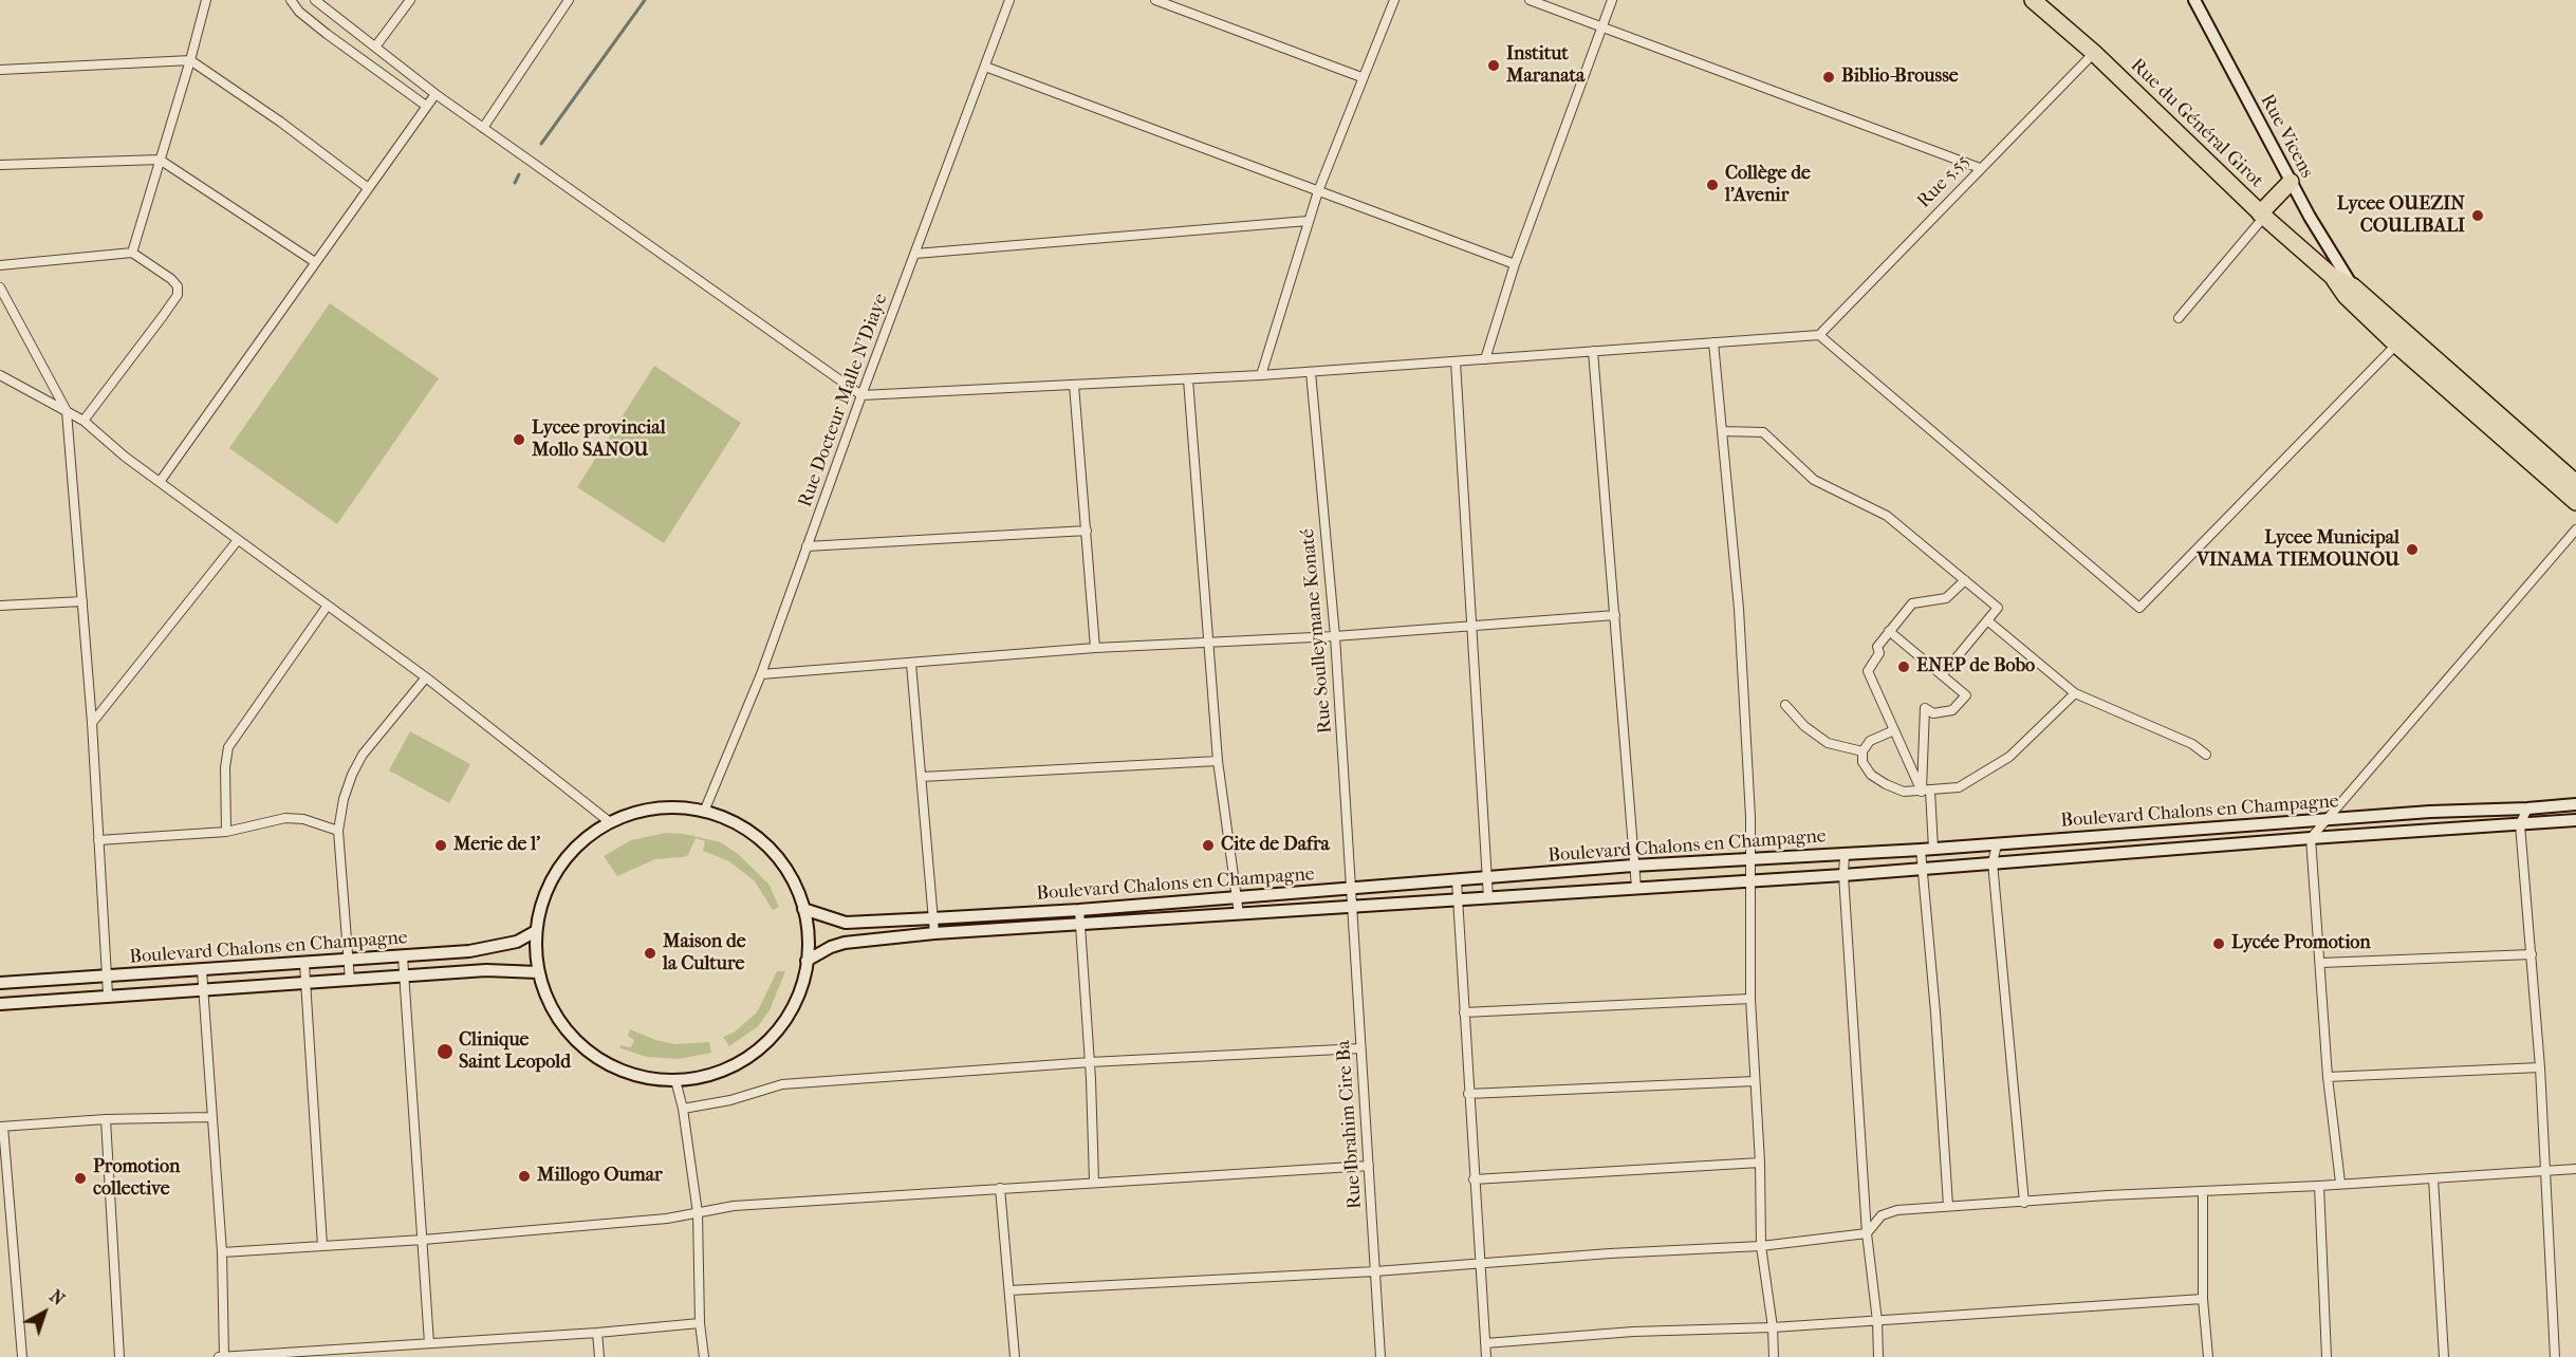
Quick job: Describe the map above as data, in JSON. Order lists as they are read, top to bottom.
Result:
{
  "streets": {
    "highway": ["Rue du Général Girot"],
    "main road": ["Rue Vicens", "Boulevard Chalons en Champagne"],
    "street": [
      "Rue 5.55",
      "Rue Docteur Malle N'Diaye",
      "Rue Soulleymane Konaté",
      "Rue Ibrahim Cire Ba"
    ]
  },
  "crossings": [
    ["Rue du Général Girot", "Rue 5.55"],
    ["Rue Soulleymane Konaté", "Boulevard Chalons en Champagne"],
    ["Rue Soulleymane Konaté", "Rue Ibrahim Cire Ba"],
    ["Boulevard Chalons en Champagne", "Rue Ibrahim Cire Ba"]
  ],
  "places": [
    "Institut Maranata",
    "Biblio-Brousse",
    "Collège de l'Avenir",
    "Lycee OUEZIN COULIBALI",
    "Lycee provincial Mollo SANOU",
    "Lycee Municipal VINAMA TIEMOUNOU",
    "ENEP de Bobo",
    "Merie de l'",
    "Cite de Dafra",
    "Lycée Promotion",
    "Maison de la Culture",
    "Clinique Saint Leopold",
    "Millogo Oumar",
    "Promotion collective"
  ],
  "north": "top right"
}
